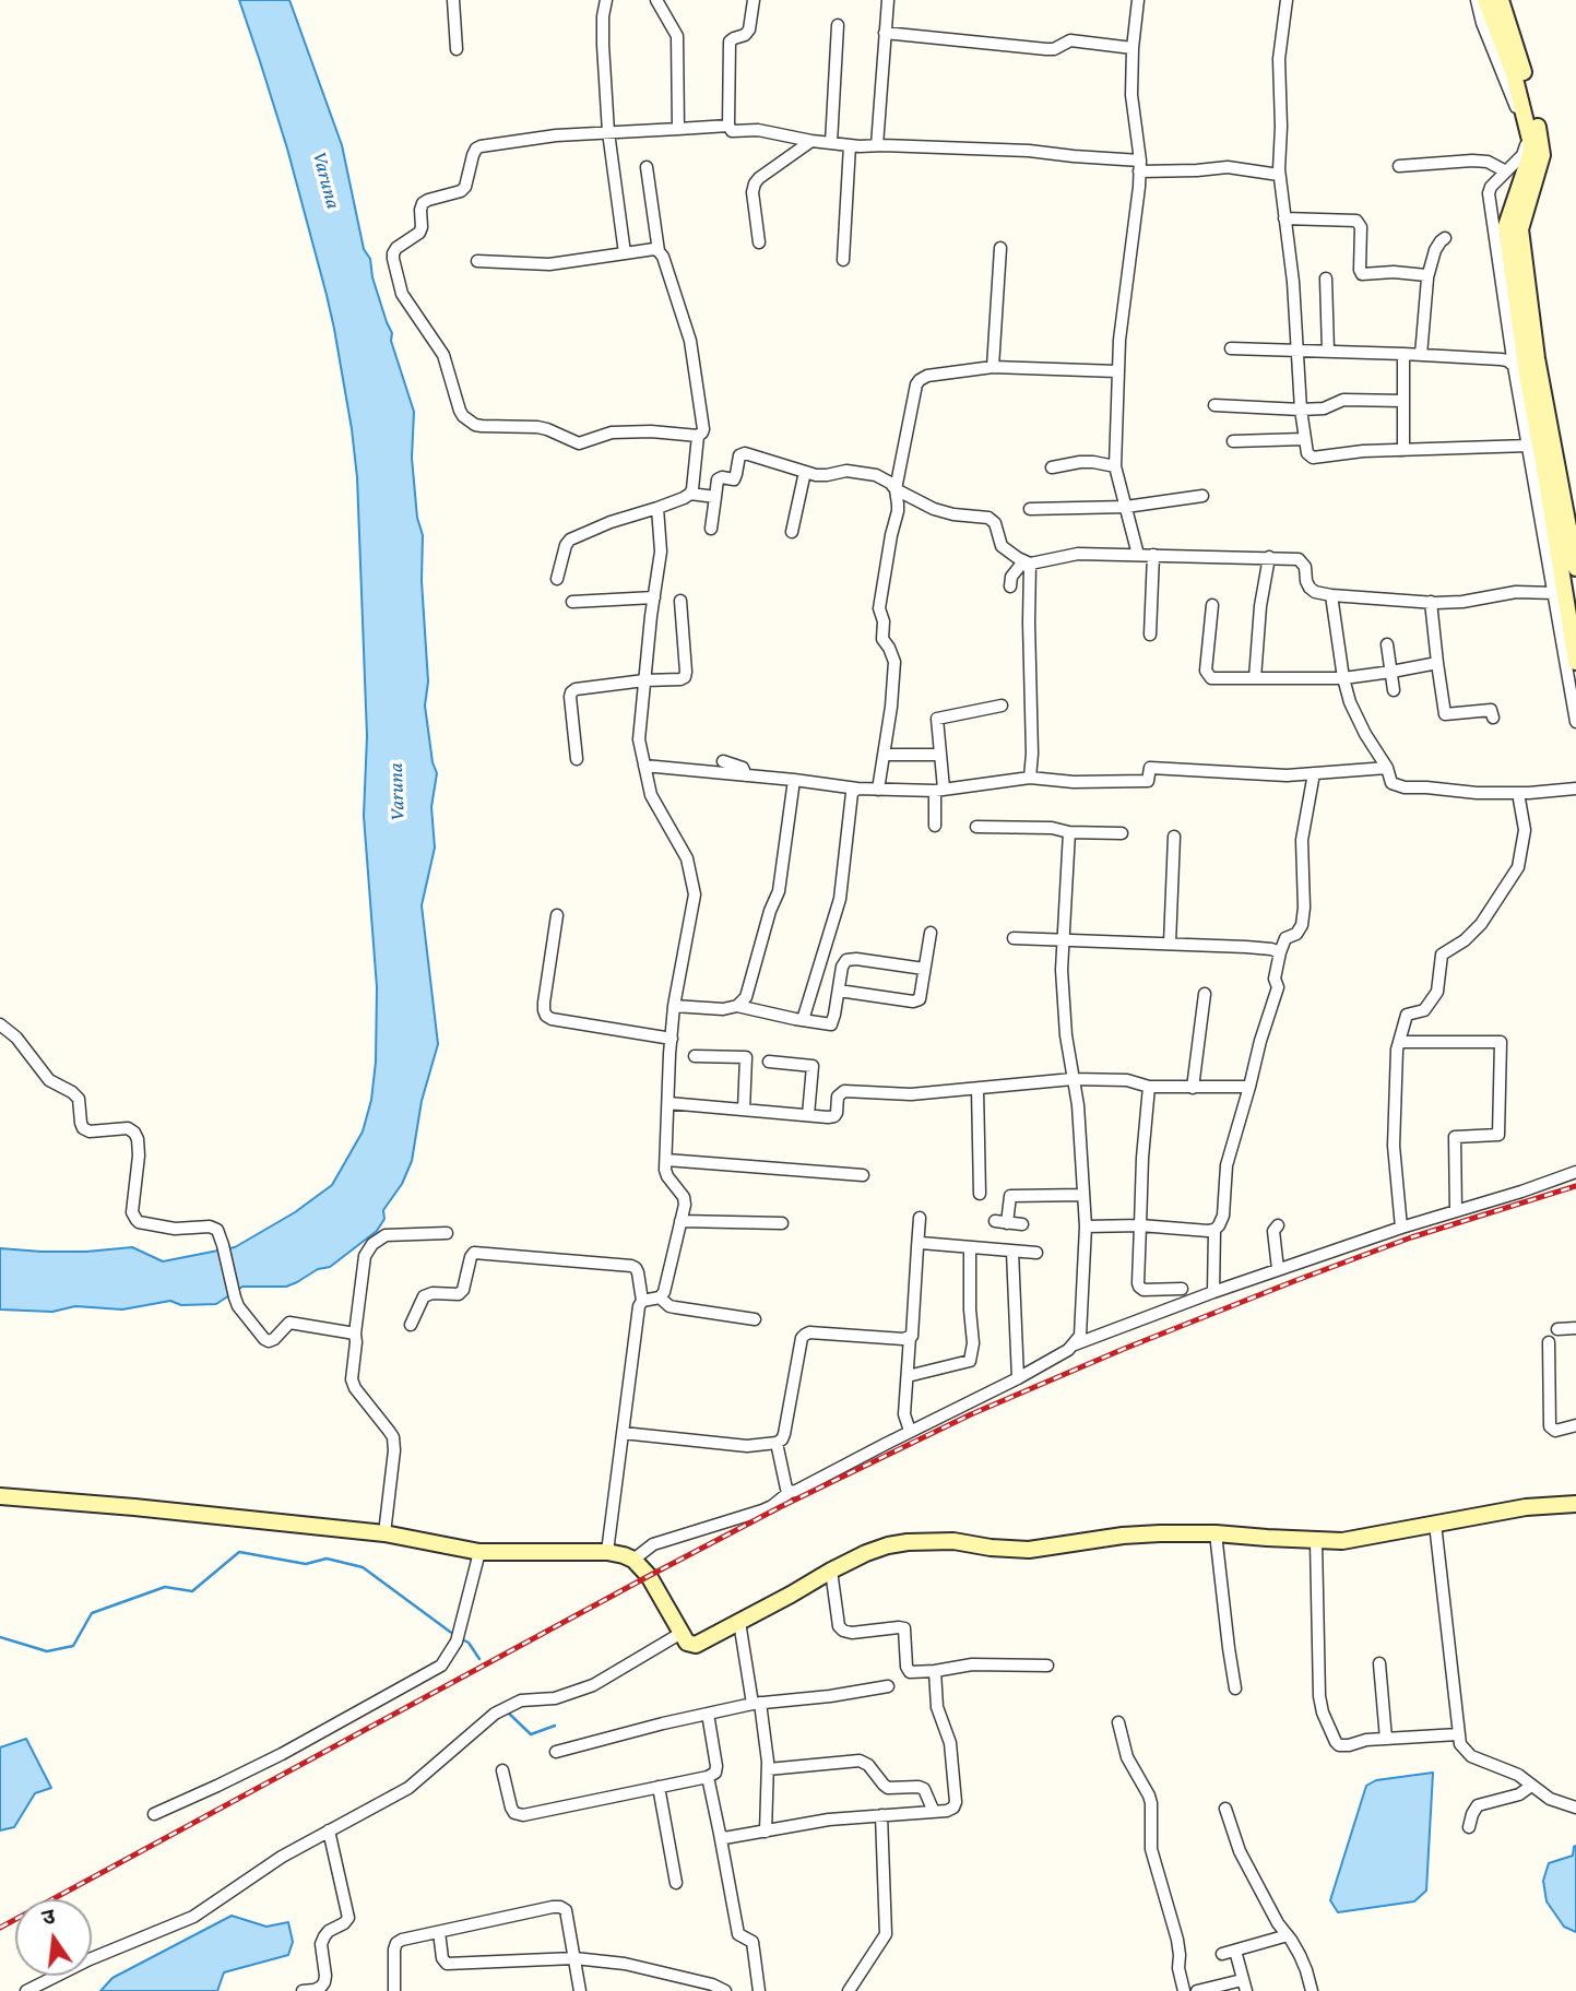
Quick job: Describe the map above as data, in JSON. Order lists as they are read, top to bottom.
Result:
{
  "water": ["Varuna"],
  "north": "top"
}
